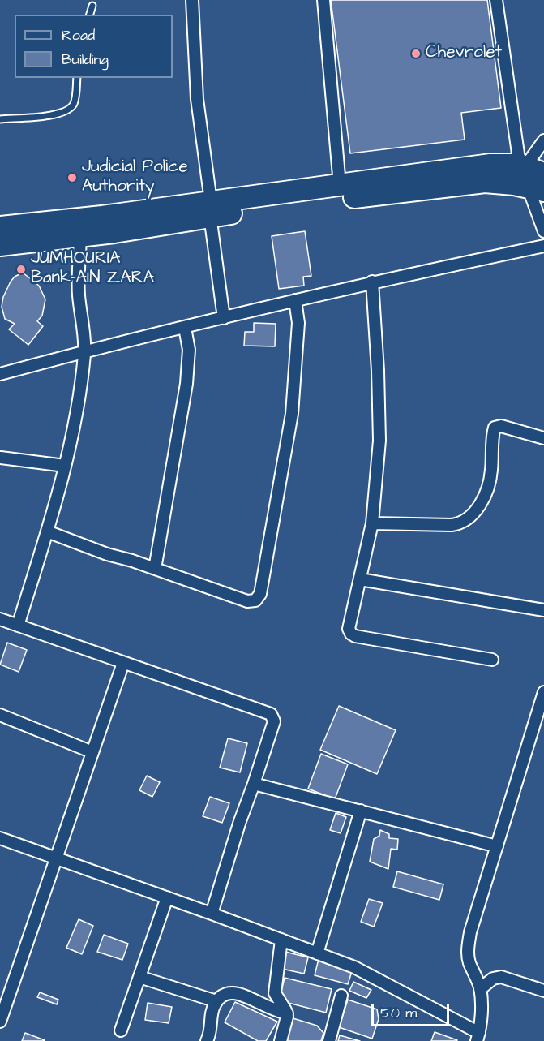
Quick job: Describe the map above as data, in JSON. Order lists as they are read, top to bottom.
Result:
{
  "places": ["Chevrolet", "Judicial Police Authority", "JUMHOURIA Bank-AIN ZARA"],
  "legend": ["Road", "Building"],
  "scale_bar": "50 m"
}
